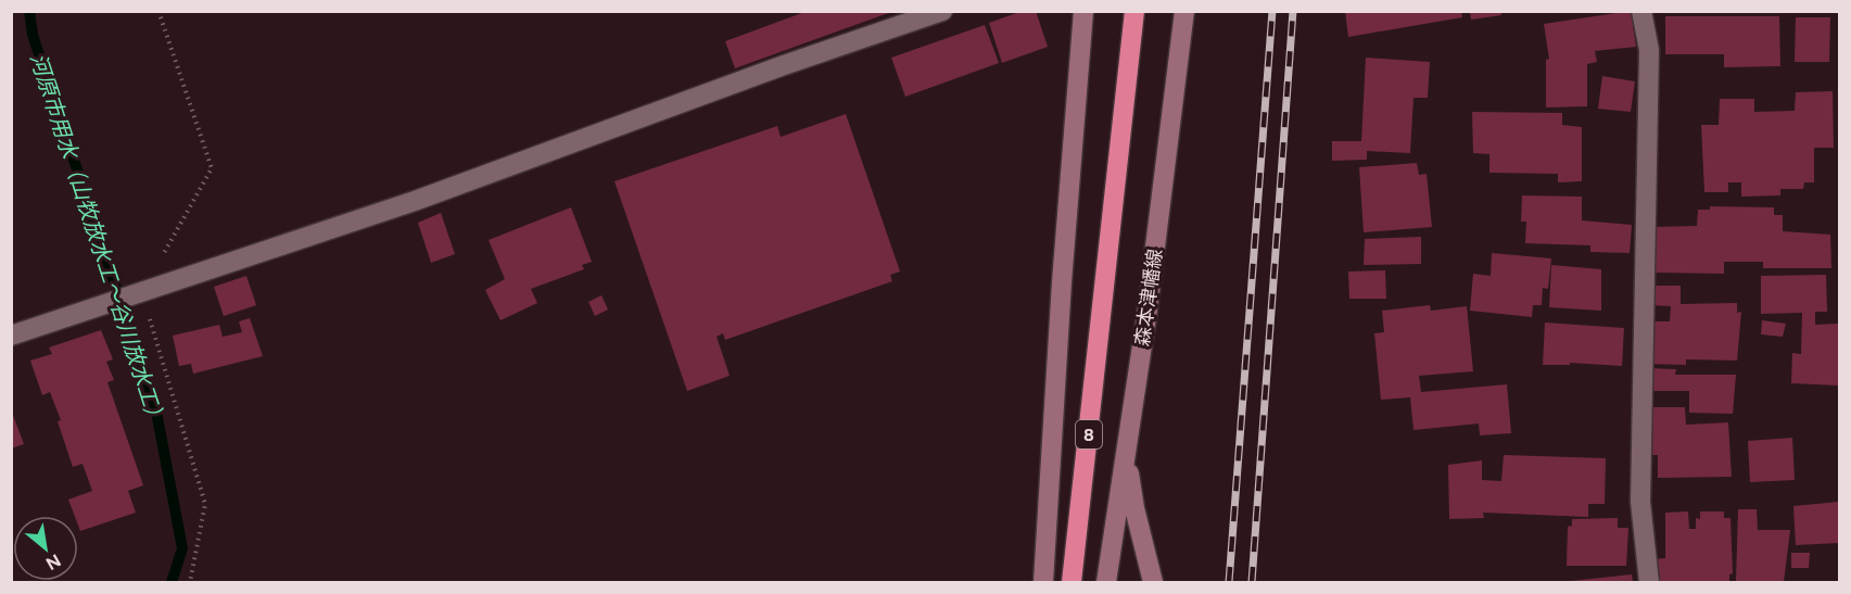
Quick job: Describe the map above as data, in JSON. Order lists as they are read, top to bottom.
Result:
{
  "streets": {
    "highway": ["8"],
    "main road": ["森本津幡線"]
  },
  "water": ["河原市用水（山牧放水工～谷川放水工）"],
  "north": "bottom right"
}
